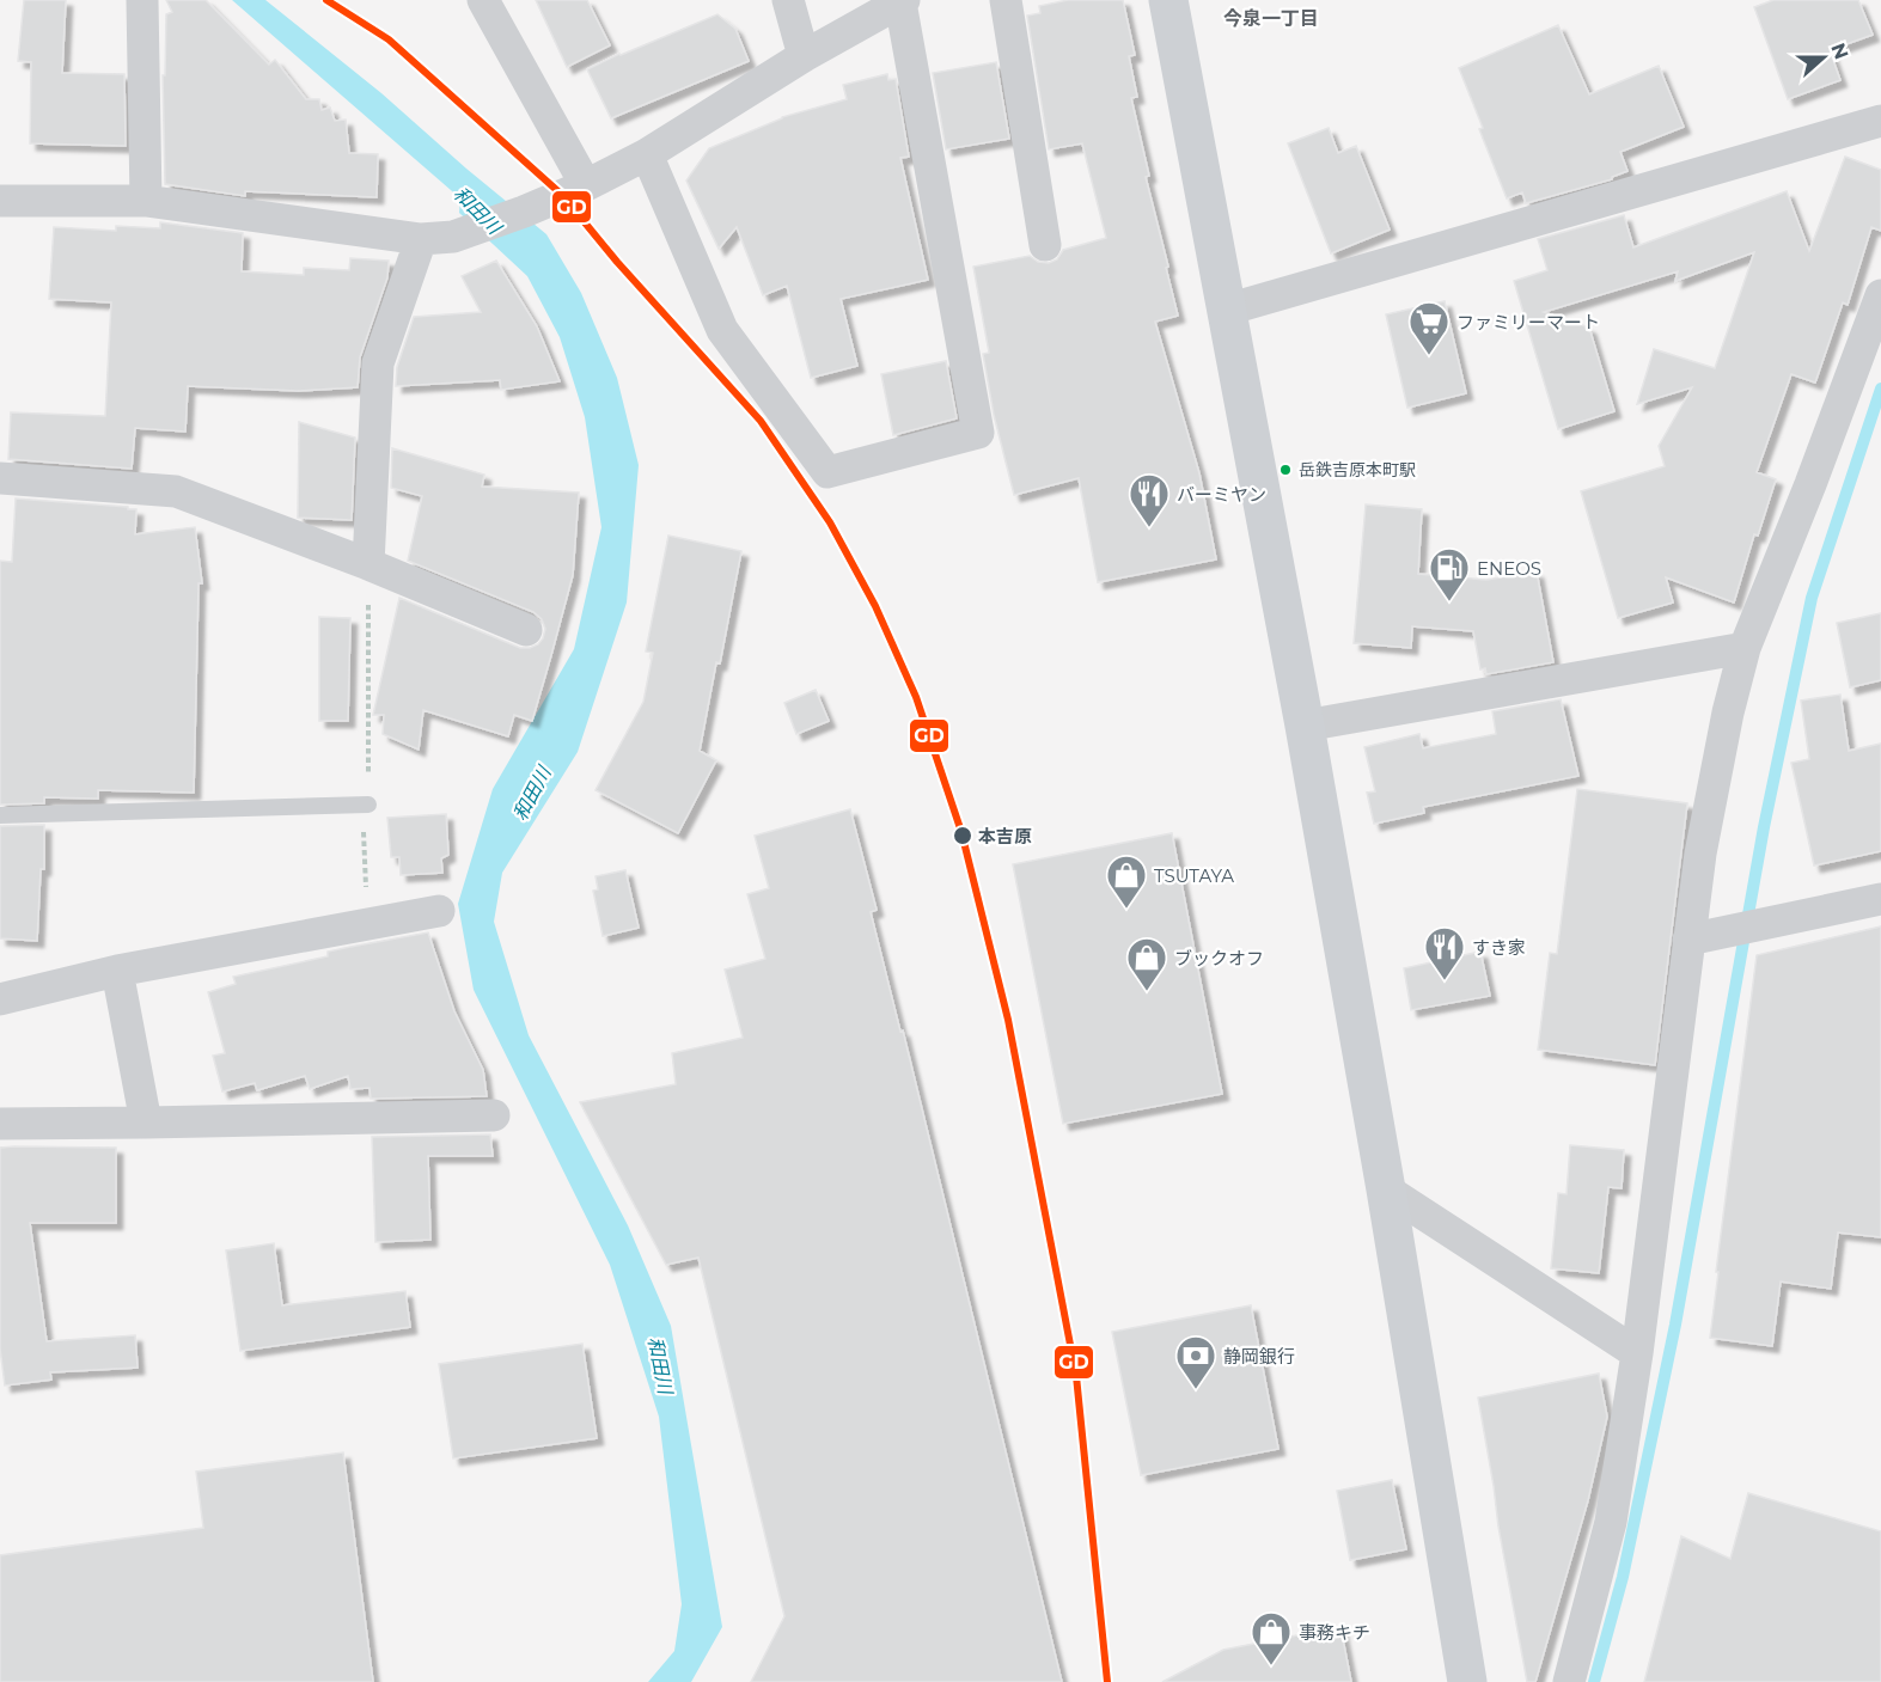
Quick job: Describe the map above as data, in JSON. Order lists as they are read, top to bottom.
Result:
{
  "districts": ["今泉一丁目"],
  "water": ["和田川"],
  "places": {
    "supermarket": ["ファミリーマート"],
    "other": ["岳鉄吉原本町駅", "本吉原"],
    "restaurant": ["バーミヤン", "すき家"],
    "fuel station": ["ENEOS"],
    "shop": ["TSUTAYA", "ブックオフ", "事務キチ"],
    "bank": ["静岡銀行"]
  },
  "lines": ["transit line GD"],
  "north": "right"
}
